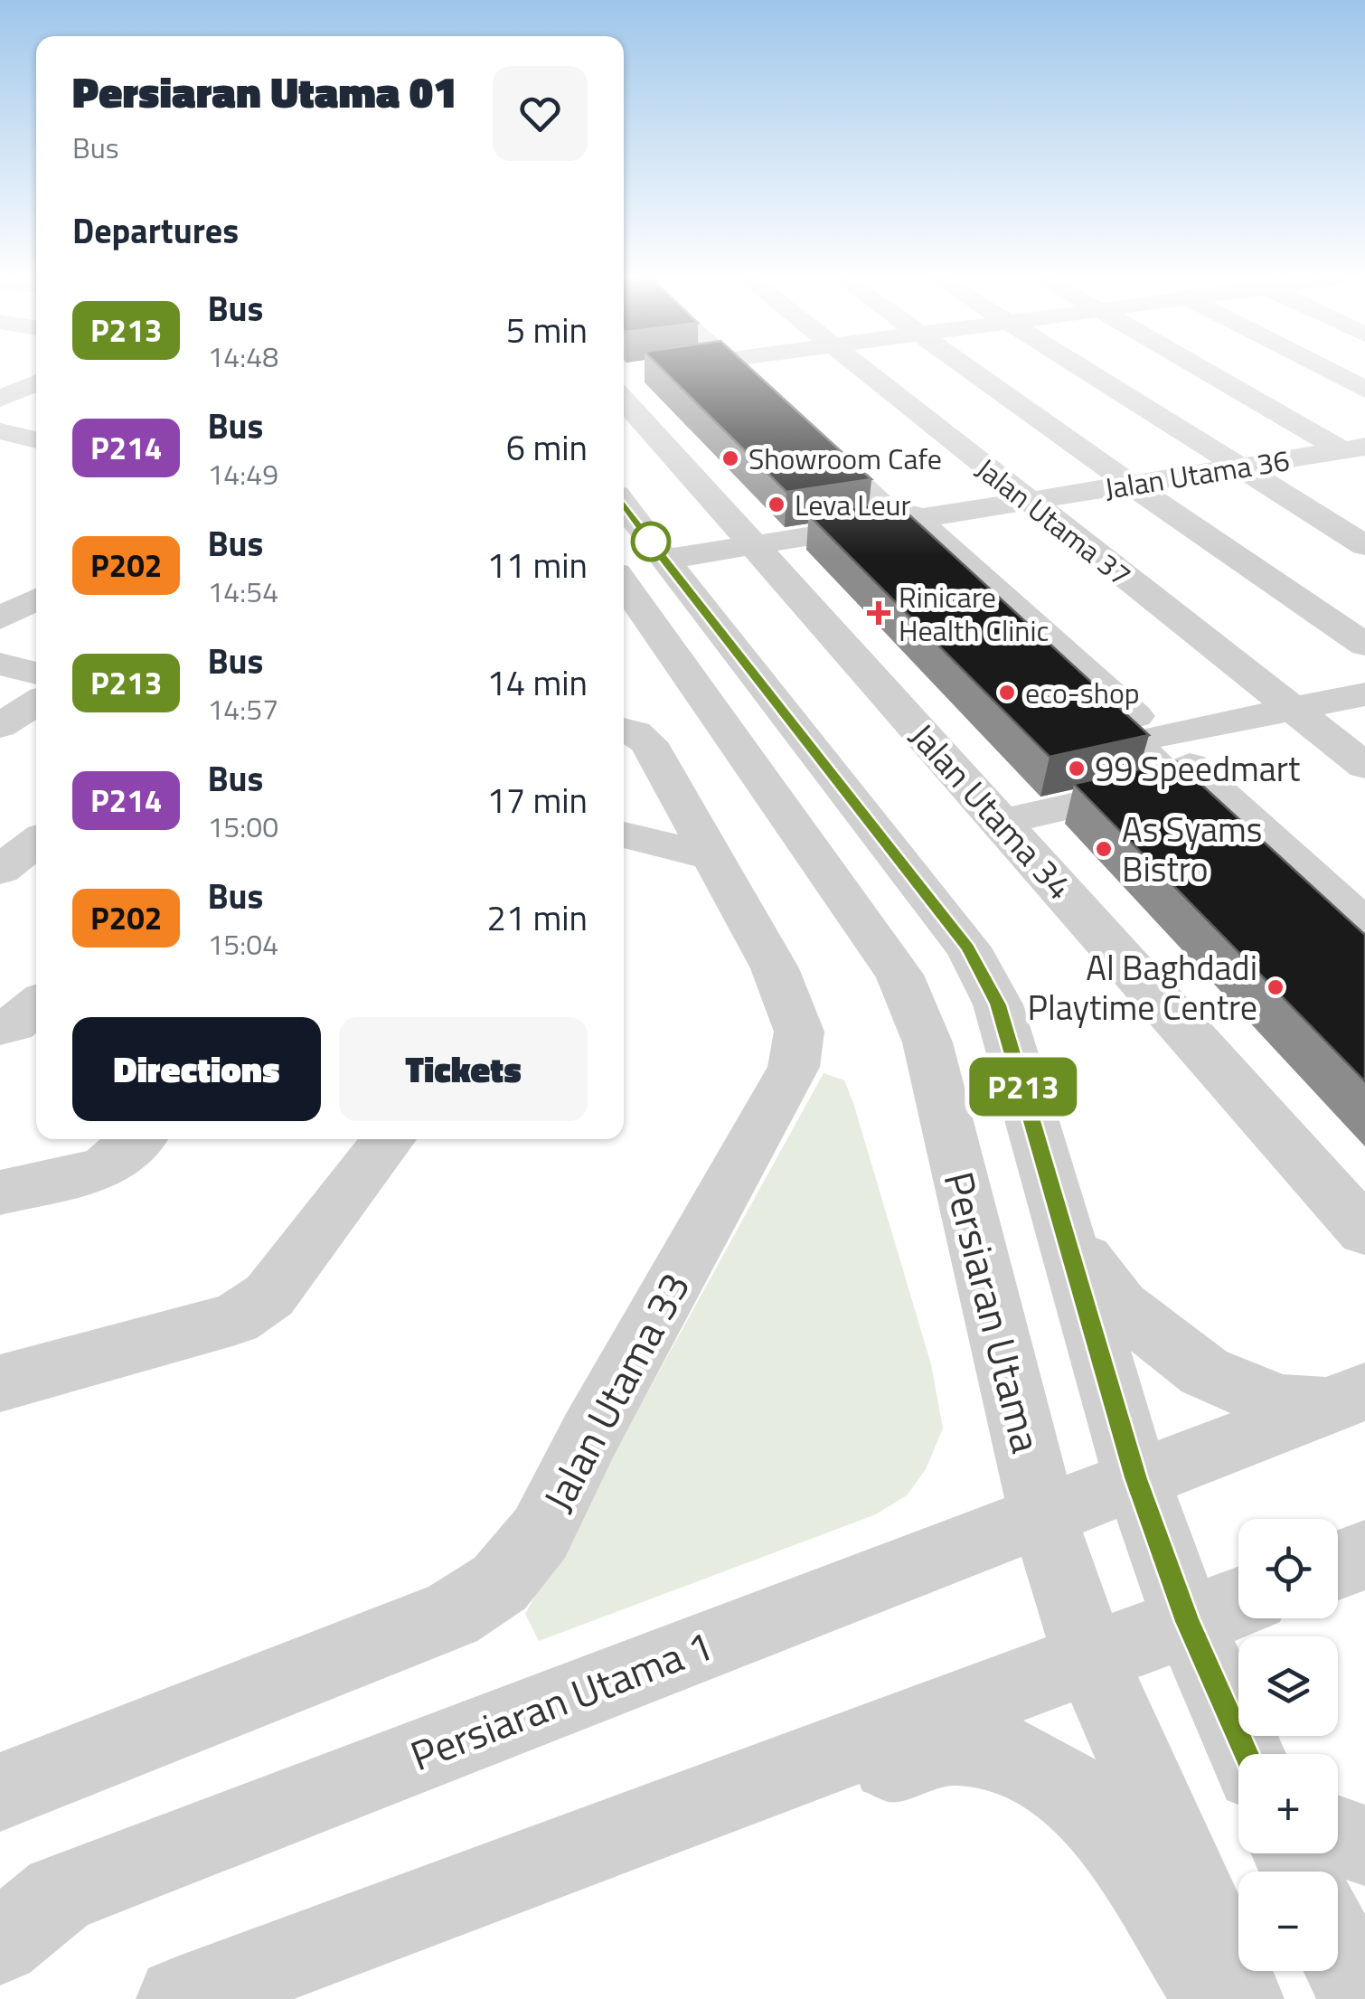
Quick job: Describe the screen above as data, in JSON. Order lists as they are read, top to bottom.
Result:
{
  "streets": {
    "street": [
      "Jalan Utama 36",
      "Jalan Utama 37",
      "Jalan Utama 34",
      "Persiaran Utama",
      "Jalan Utama 33",
      "Persiaran Utama 1"
    ]
  },
  "crossings": [
    ["Jalan Utama 36", "Jalan Utama 37"],
    ["Jalan Utama 36", "Jalan Utama 34"],
    ["Persiaran Utama", "Persiaran Utama 1"]
  ],
  "places": {
    "other": [
      "Showroom Cafe",
      "Leva Leur",
      "eco-shop",
      "99 Speedmart",
      "As Syams Bistro",
      "Al Baghdadi Playtime Centre"
    ],
    "health": ["Rinicare Health Clinic"]
  },
  "lines": ["bus line P213"],
  "page": {
    "on_map": "P213",
    "heading": [
      ["Persiaran Utama 01", "Bus"],
      "Departures"
    ],
    "list": [
      {
        "mark": "P213",
        "name": "Bus",
        "note": "14:48",
        "value": "5 min"
      },
      {
        "mark": "P214",
        "name": "Bus",
        "note": "14:49",
        "value": "6 min"
      },
      {
        "mark": "P202",
        "name": "Bus",
        "note": "14:54",
        "value": "11 min"
      },
      {
        "mark": "P213",
        "name": "Bus",
        "note": "14:57",
        "value": "14 min"
      },
      {
        "mark": "P214",
        "name": "Bus",
        "note": "15:00",
        "value": "17 min"
      },
      {
        "mark": "P202",
        "name": "Bus",
        "note": "15:04",
        "value": "21 min"
      }
    ],
    "buttons": ["Directions", "Tickets"],
    "map_buttons": ["+", "−"]
  }
}
